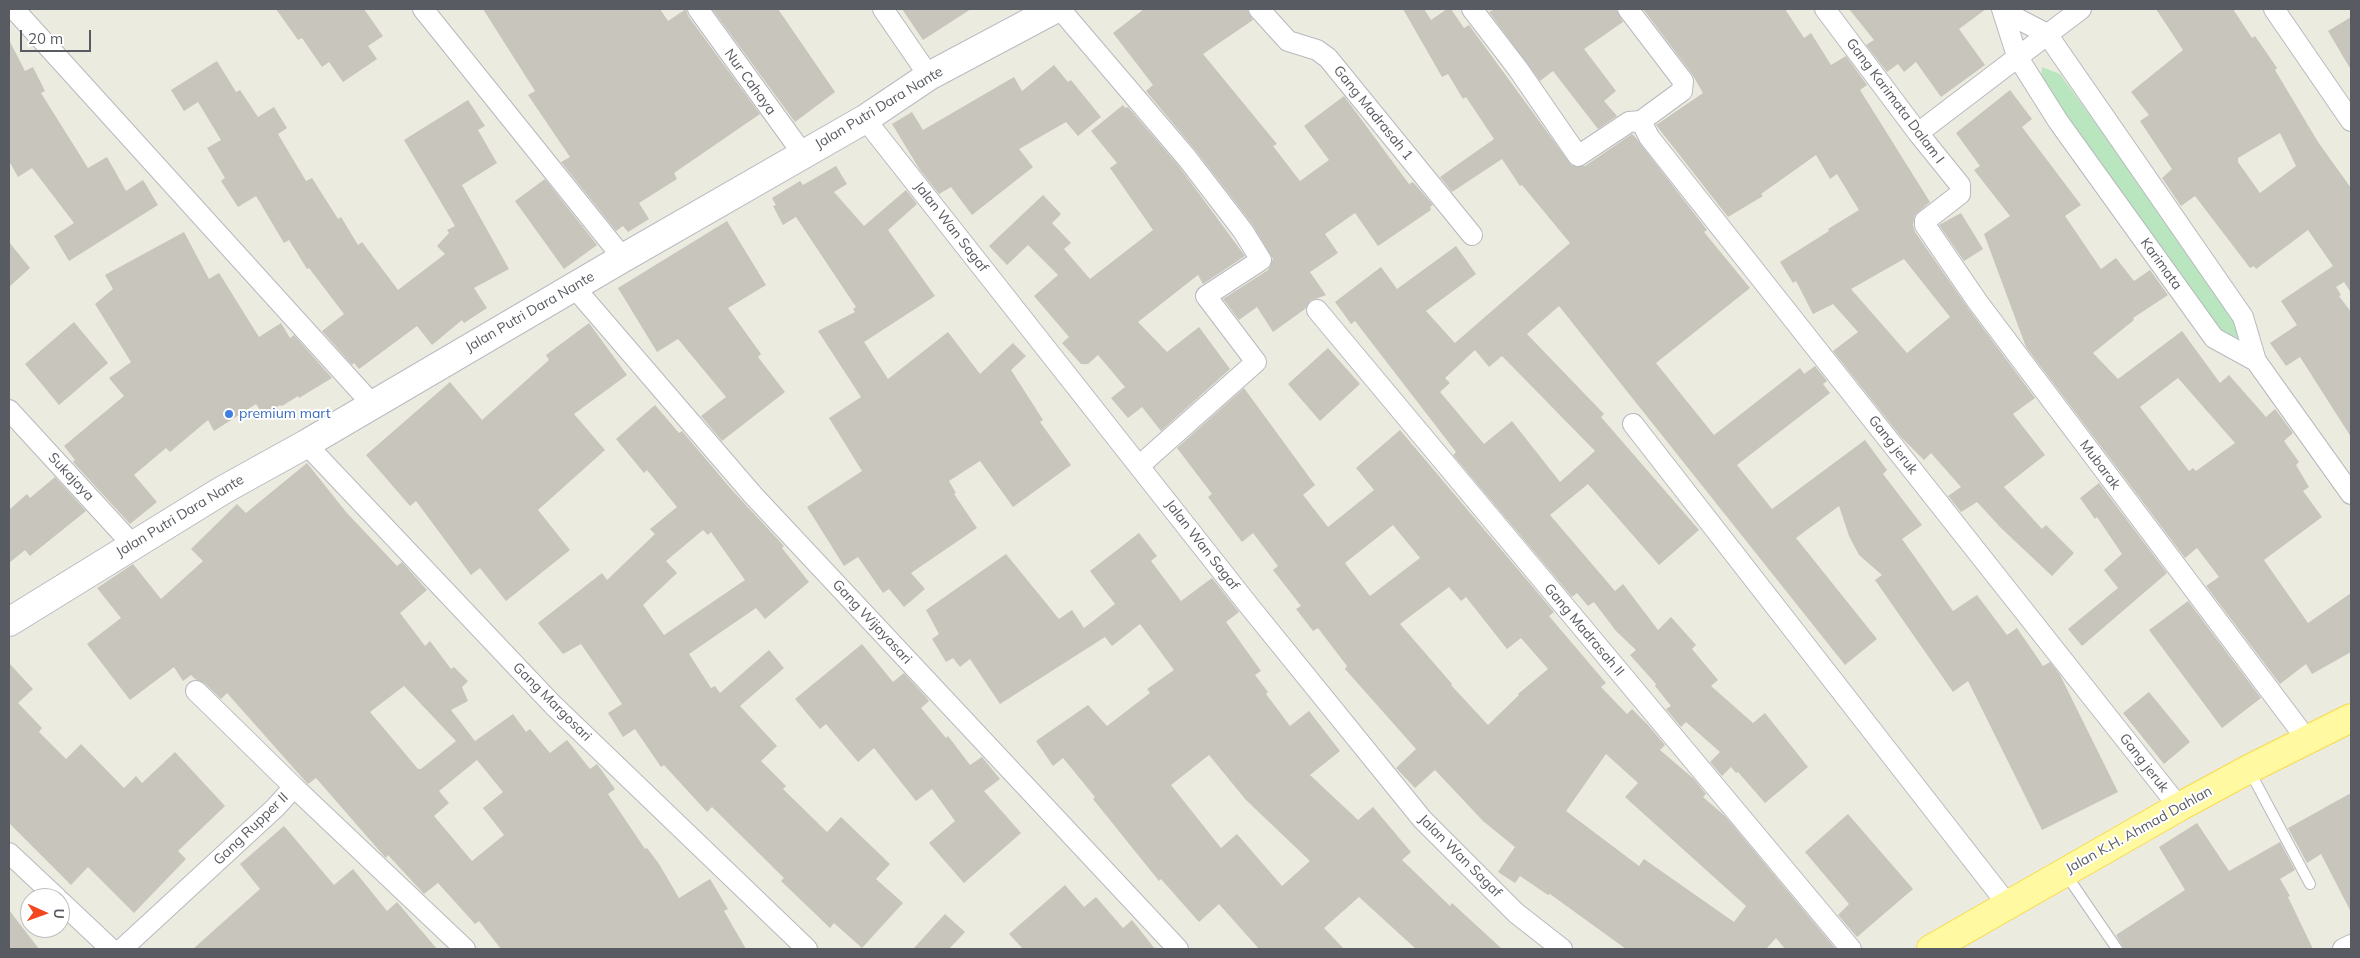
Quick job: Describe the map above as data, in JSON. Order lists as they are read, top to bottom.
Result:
{
  "streets": {
    "main road": ["Jalan K.H. Ahmad Dahlan"],
    "street": [
      "Nur Cahaya",
      "Gang Karimata Dalam I",
      "Jalan Putri Dara Nante",
      "Gang Madrasah 1",
      "Jalan Wan Sagaf",
      "Karimata",
      "Gang jeruk",
      "Mubarak",
      "Sukajaya",
      "Gang Wijayasari",
      "Gang Madrasah II",
      "Gang Margosari",
      "Gang Rupper II"
    ]
  },
  "crossings": [
    ["Nur Cahaya", "Jalan Putri Dara Nante"],
    ["Gang Karimata Dalam I", "Mubarak"],
    ["Jalan Putri Dara Nante", "Jalan Wan Sagaf"],
    ["Jalan Putri Dara Nante", "Sukajaya"],
    ["Jalan Putri Dara Nante", "Gang Wijayasari"],
    ["Jalan Putri Dara Nante", "Gang Margosari"],
    ["Gang jeruk", "Jalan K.H. Ahmad Dahlan"],
    ["Mubarak", "Jalan K.H. Ahmad Dahlan"]
  ],
  "places": ["premium mart"],
  "scale_bar": "20 m",
  "north": "right"
}
